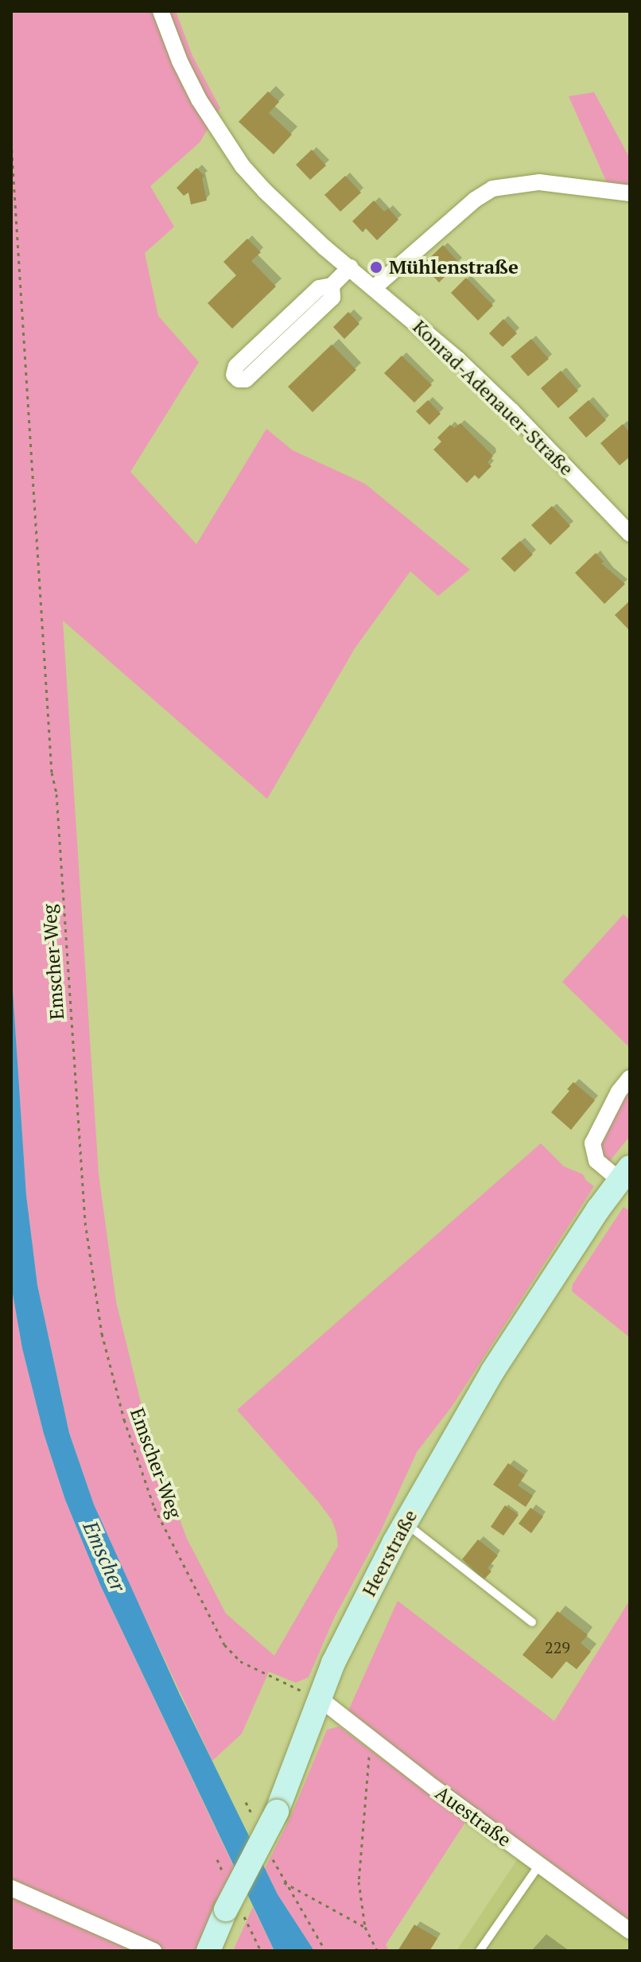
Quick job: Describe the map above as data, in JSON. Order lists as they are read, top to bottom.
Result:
{
  "streets": {
    "main road": ["Heerstraße"],
    "street": ["Konrad-Adenauer-Straße", "Auestraße"],
    "path": ["Emscher-Weg"]
  },
  "crossings": [
    ["Emscher-Weg", "Heerstraße"],
    ["Emscher-Weg", "Auestraße"],
    ["Heerstraße", "Auestraße"]
  ],
  "water": ["Emscher"],
  "places": ["Mühlenstraße"],
  "house_numbers": ["229"]
}
